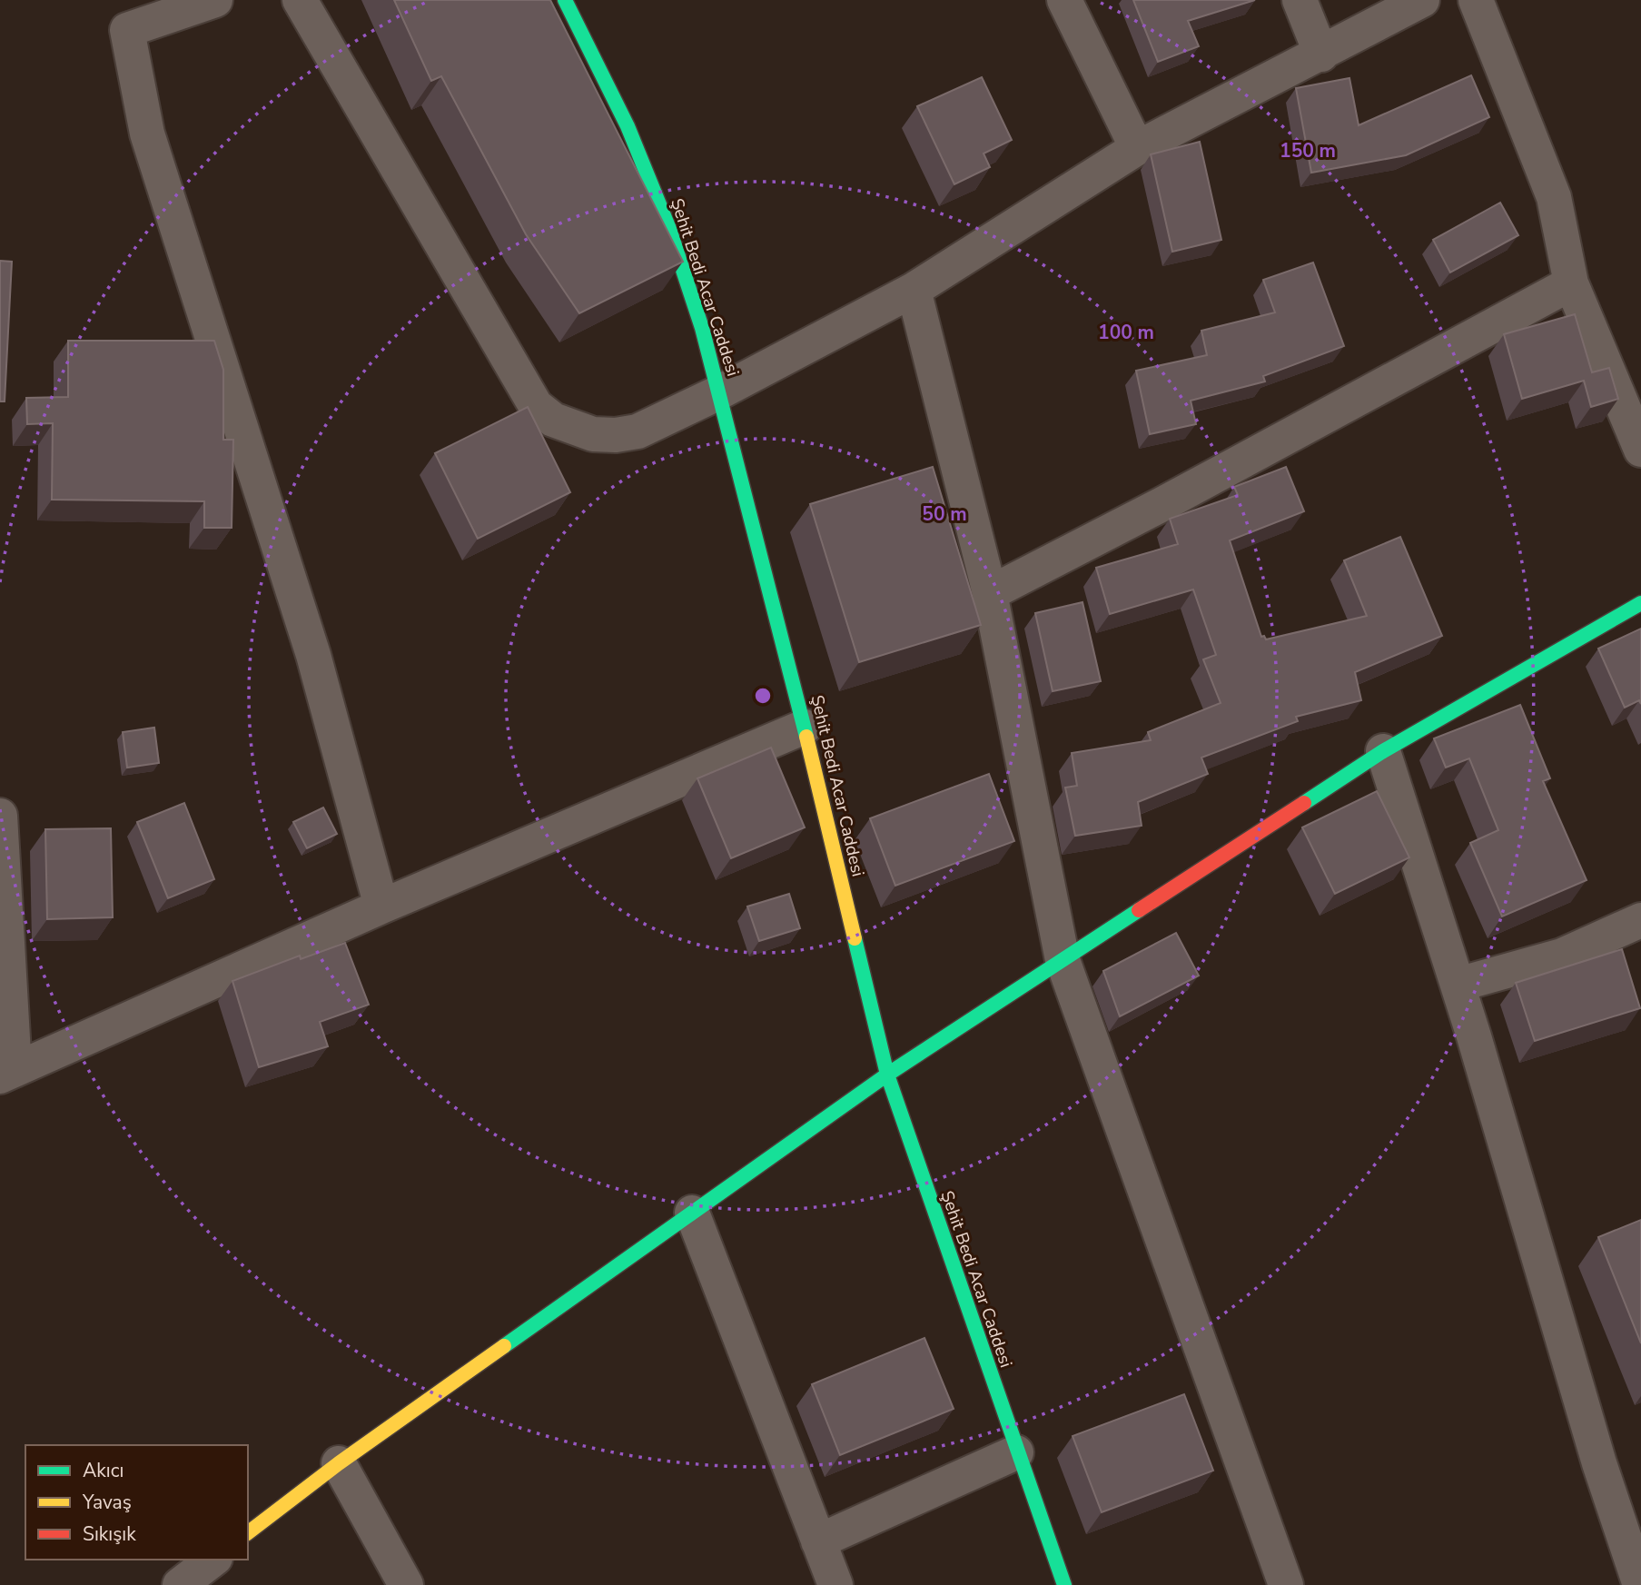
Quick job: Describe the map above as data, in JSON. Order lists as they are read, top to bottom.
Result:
{
  "streets": {
    "street": ["Şehit Bedi Acar Caddesi"]
  },
  "legend": ["Akıcı", "Yavaş", "Sıkışık"],
  "rings": ["150 m", "100 m", "50 m"]
}
